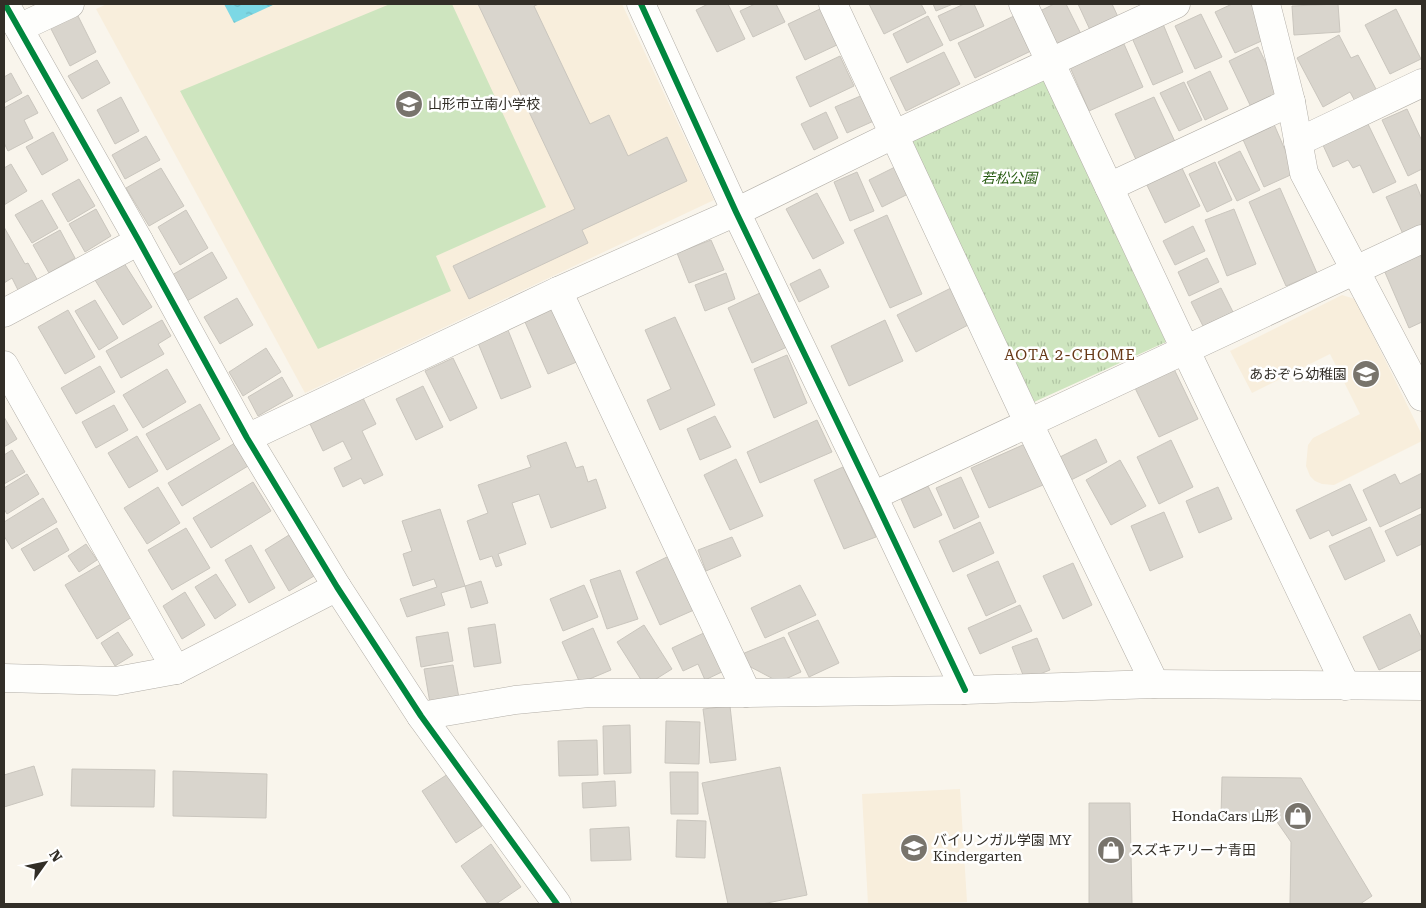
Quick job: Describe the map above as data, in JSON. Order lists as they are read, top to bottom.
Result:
{
  "districts": ["AOTA 2-CHOME"],
  "parks": ["若松公園"],
  "places": {
    "school or university": ["山形市立南小学校", "あおぞら幼稚園", "バイリンガル学園 MY Kindergarten"],
    "shop": ["HondaCars 山形", "スズキアリーナ青田"]
  },
  "north": "top right"
}
